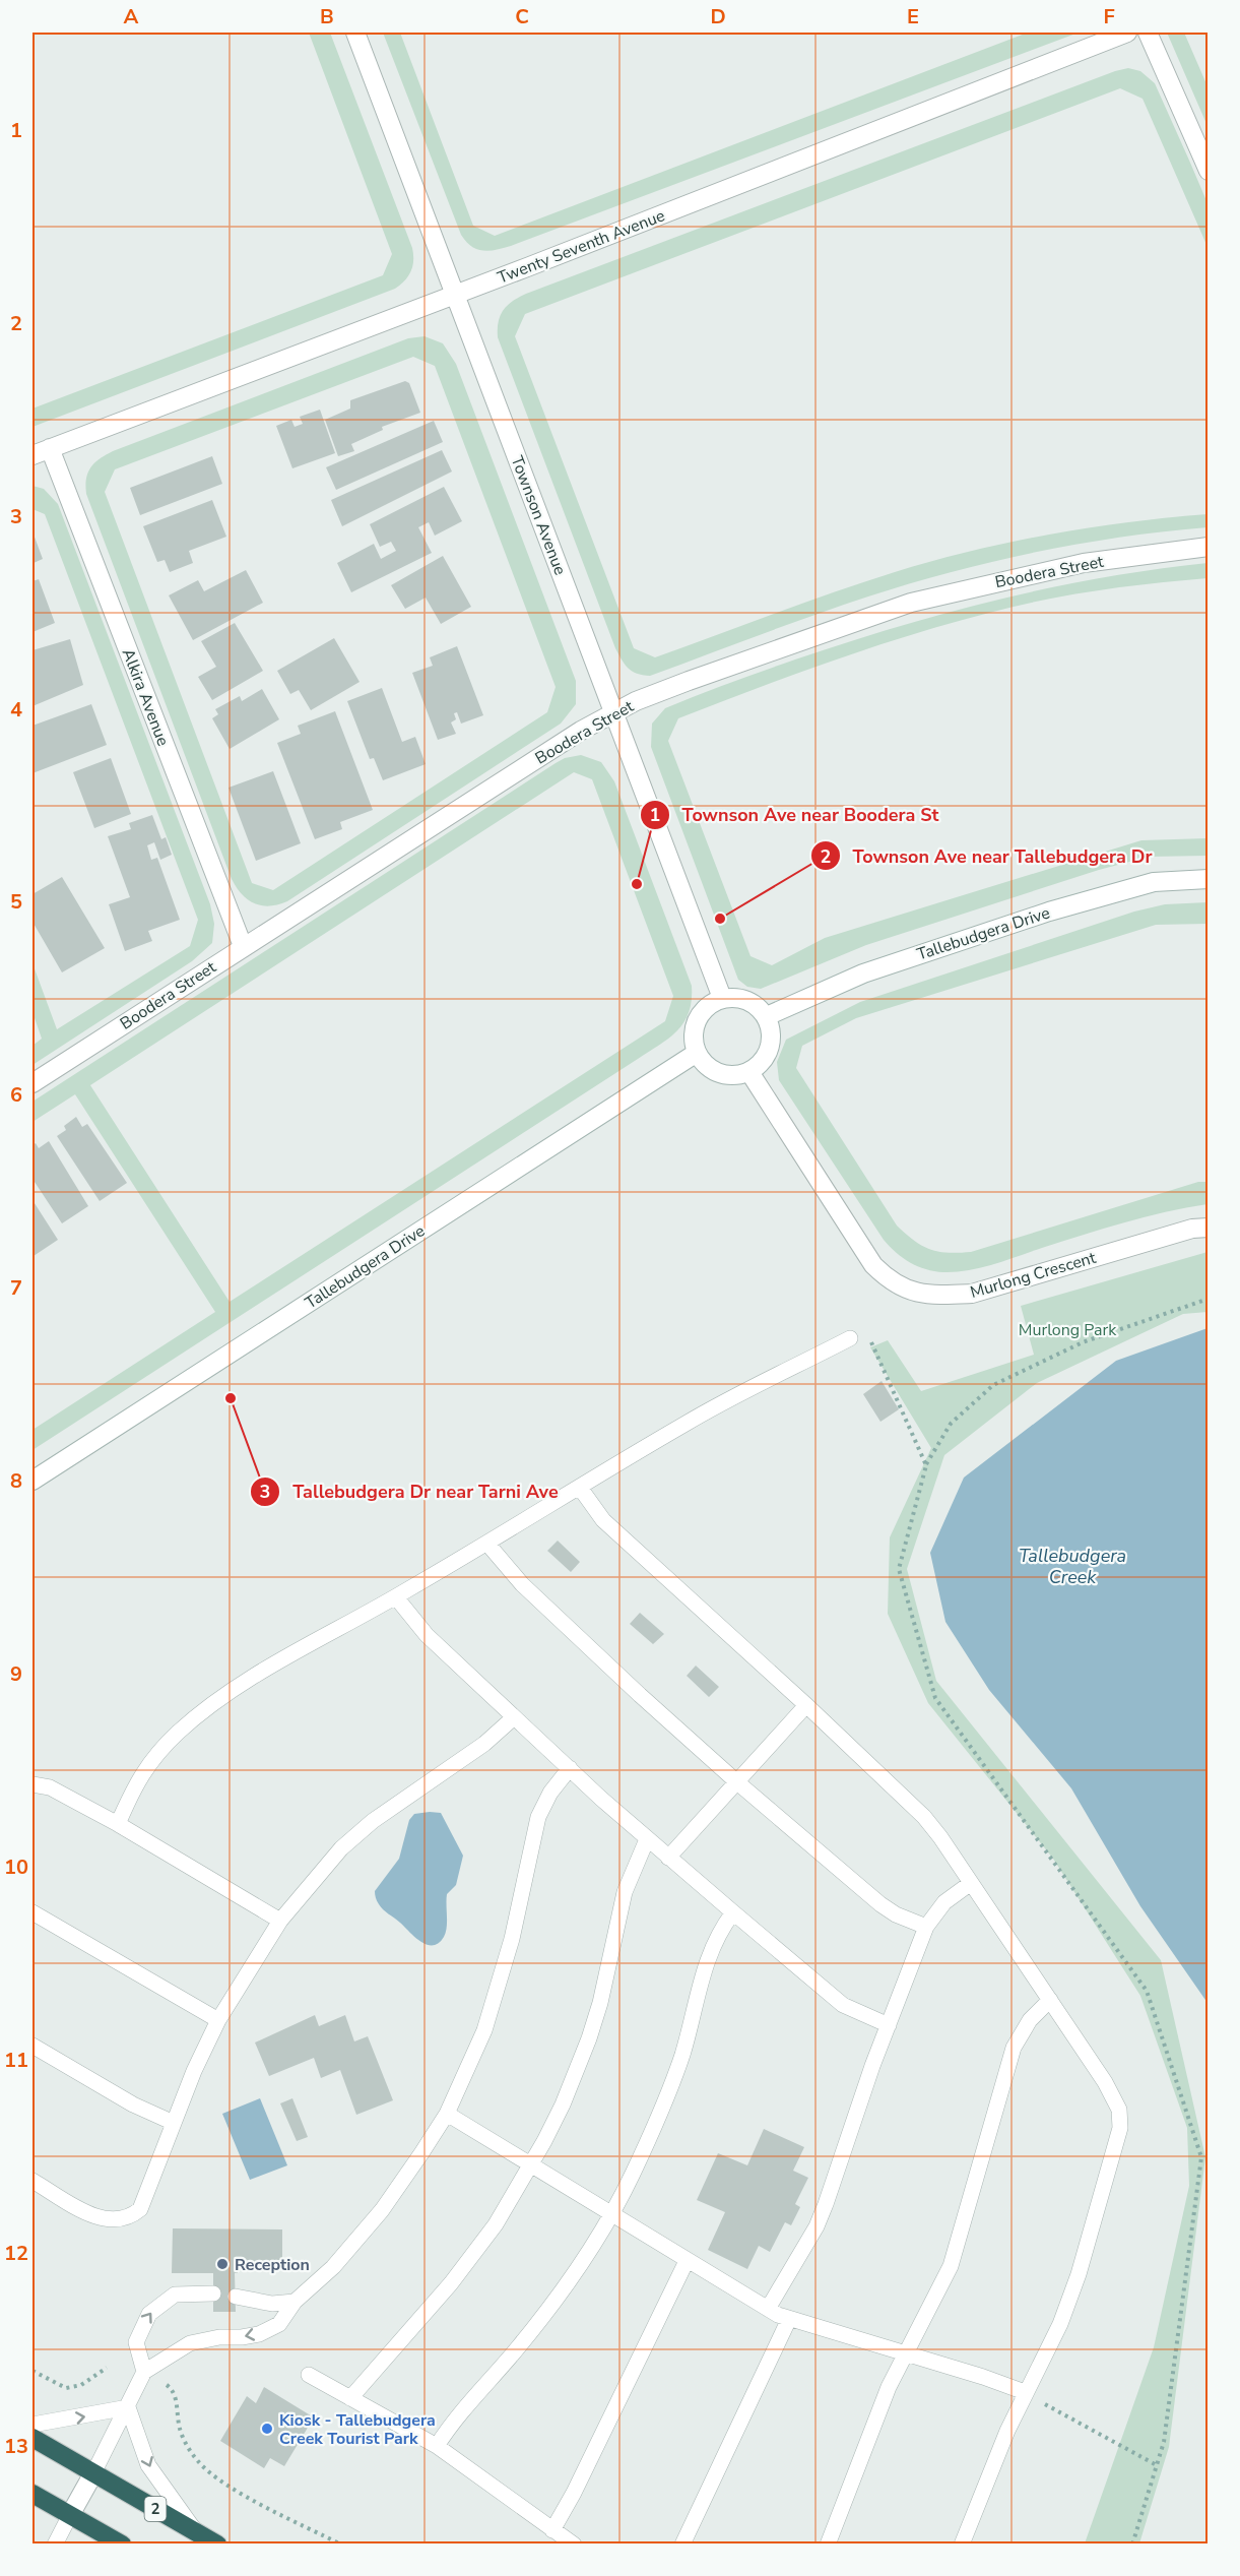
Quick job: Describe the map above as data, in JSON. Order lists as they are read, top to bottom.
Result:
{
  "streets": {
    "highway": ["2"],
    "street": [
      "Twenty Seventh Avenue",
      "Townson Avenue",
      "Boodera Street",
      "Alkira Avenue",
      "Tallebudgera Drive",
      "Murlong Crescent"
    ]
  },
  "crossings": [
    ["Twenty Seventh Avenue", "Townson Avenue"],
    ["Twenty Seventh Avenue", "Alkira Avenue"],
    ["Townson Avenue", "Boodera Street"],
    ["Townson Avenue", "Tallebudgera Drive"],
    ["Townson Avenue", "Murlong Crescent"],
    ["Boodera Street", "Alkira Avenue"],
    ["Tallebudgera Drive", "Murlong Crescent"]
  ],
  "water": ["Tallebudgera Creek"],
  "parks": ["Murlong Park"],
  "places": [
    "Townson Ave near Boodera St",
    "Townson Ave near Tallebudgera Dr",
    "Tallebudgera Dr near Tarni Ave",
    "Reception",
    "Kiosk - Tallebudgera Creek Tourist Park"
  ],
  "grid": {
    "columns": [
      "A",
      "B",
      "C",
      "D",
      "E",
      "F"
    ],
    "rows": [
      "1",
      "2",
      "3",
      "4",
      "5",
      "6",
      "7",
      "8",
      "9",
      "10",
      "11",
      "12",
      "13"
    ]
  }
}
